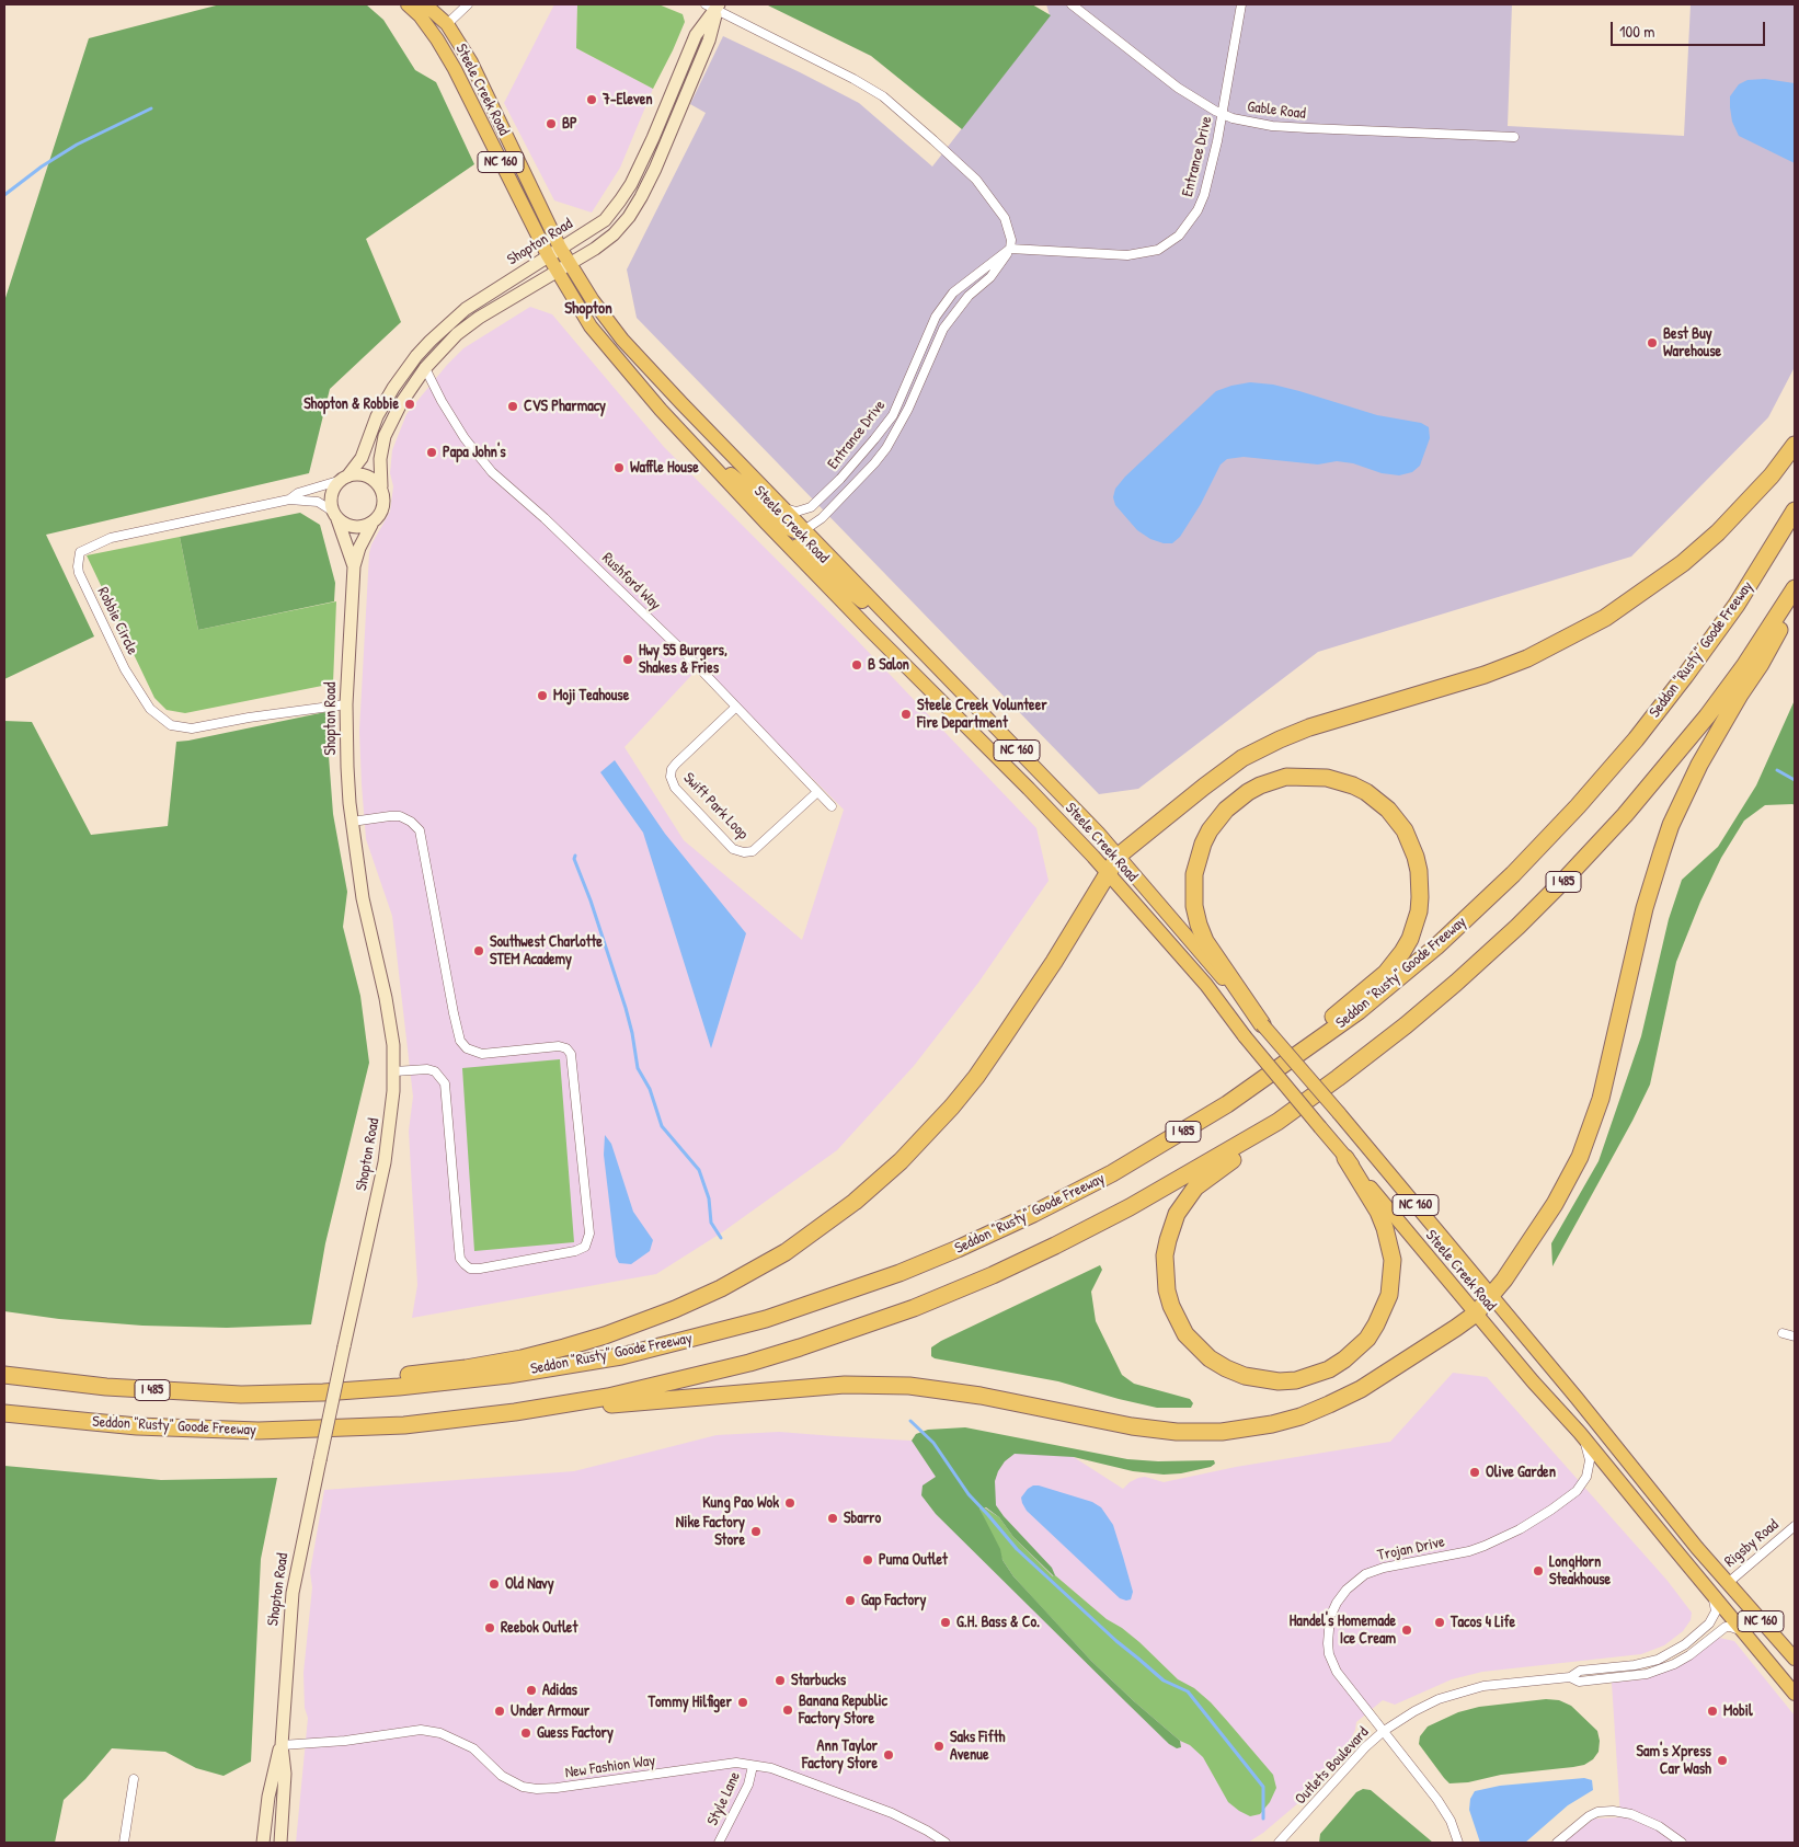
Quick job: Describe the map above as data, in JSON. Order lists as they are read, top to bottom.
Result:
{
  "streets": {
    "highway": ["Seddon \"Rusty\" Goode Freeway", "I 485"],
    "main road": ["Steele Creek Road", "NC 160"],
    "street": [
      "Gable Road",
      "Entrance Drive",
      "Shopton Road",
      "Rushford Way",
      "Robbie Circle",
      "Swift Park Loop",
      "Rigsby Road",
      "Trojan Drive",
      "Outlets Boulevard",
      "New Fashion Way",
      "Style Lane"
    ]
  },
  "crossings": [
    ["Steele Creek Road", "Entrance Drive"],
    ["Steele Creek Road", "Shopton Road"],
    ["Steele Creek Road", "Rigsby Road"],
    ["Steele Creek Road", "Trojan Drive"],
    ["Steele Creek Road", "Outlets Boulevard"],
    ["Gable Road", "Entrance Drive"],
    ["Shopton Road", "Rushford Way"],
    ["Shopton Road", "Robbie Circle"],
    ["Shopton Road", "New Fashion Way"],
    ["Rushford Way", "Swift Park Loop"],
    ["Trojan Drive", "Outlets Boulevard"],
    ["New Fashion Way", "Style Lane"]
  ],
  "districts": ["Shopton"],
  "places": [
    "7-Eleven",
    "BP",
    "Best Buy Warehouse",
    "Shopton & Robbie",
    "CVS Pharmacy",
    "Papa John's",
    "Waffle House",
    "Hwy 55 Burgers, Shakes & Fries",
    "B Salon",
    "Moji Teahouse",
    "Steele Creek Volunteer Fire Department",
    "Southwest Charlotte STEM Academy",
    "Olive Garden",
    "Kung Pao Wok",
    "Sbarro",
    "Nike Factory Store",
    "Puma Outlet",
    "LongHorn Steakhouse",
    "Old Navy",
    "Gap Factory",
    "G.H. Bass & Co.",
    "Tacos 4 Life",
    "Reebok Outlet",
    "Handel's Homemade Ice Cream",
    "Starbucks",
    "Adidas",
    "Tommy Hilfiger",
    "Banana Republic Factory Store",
    "Under Armour",
    "Mobil",
    "Guess Factory",
    "Saks Fifth Avenue",
    "Ann Taylor Factory Store",
    "Sam's Xpress Car Wash"
  ],
  "scale_bar": "100 m"
}
